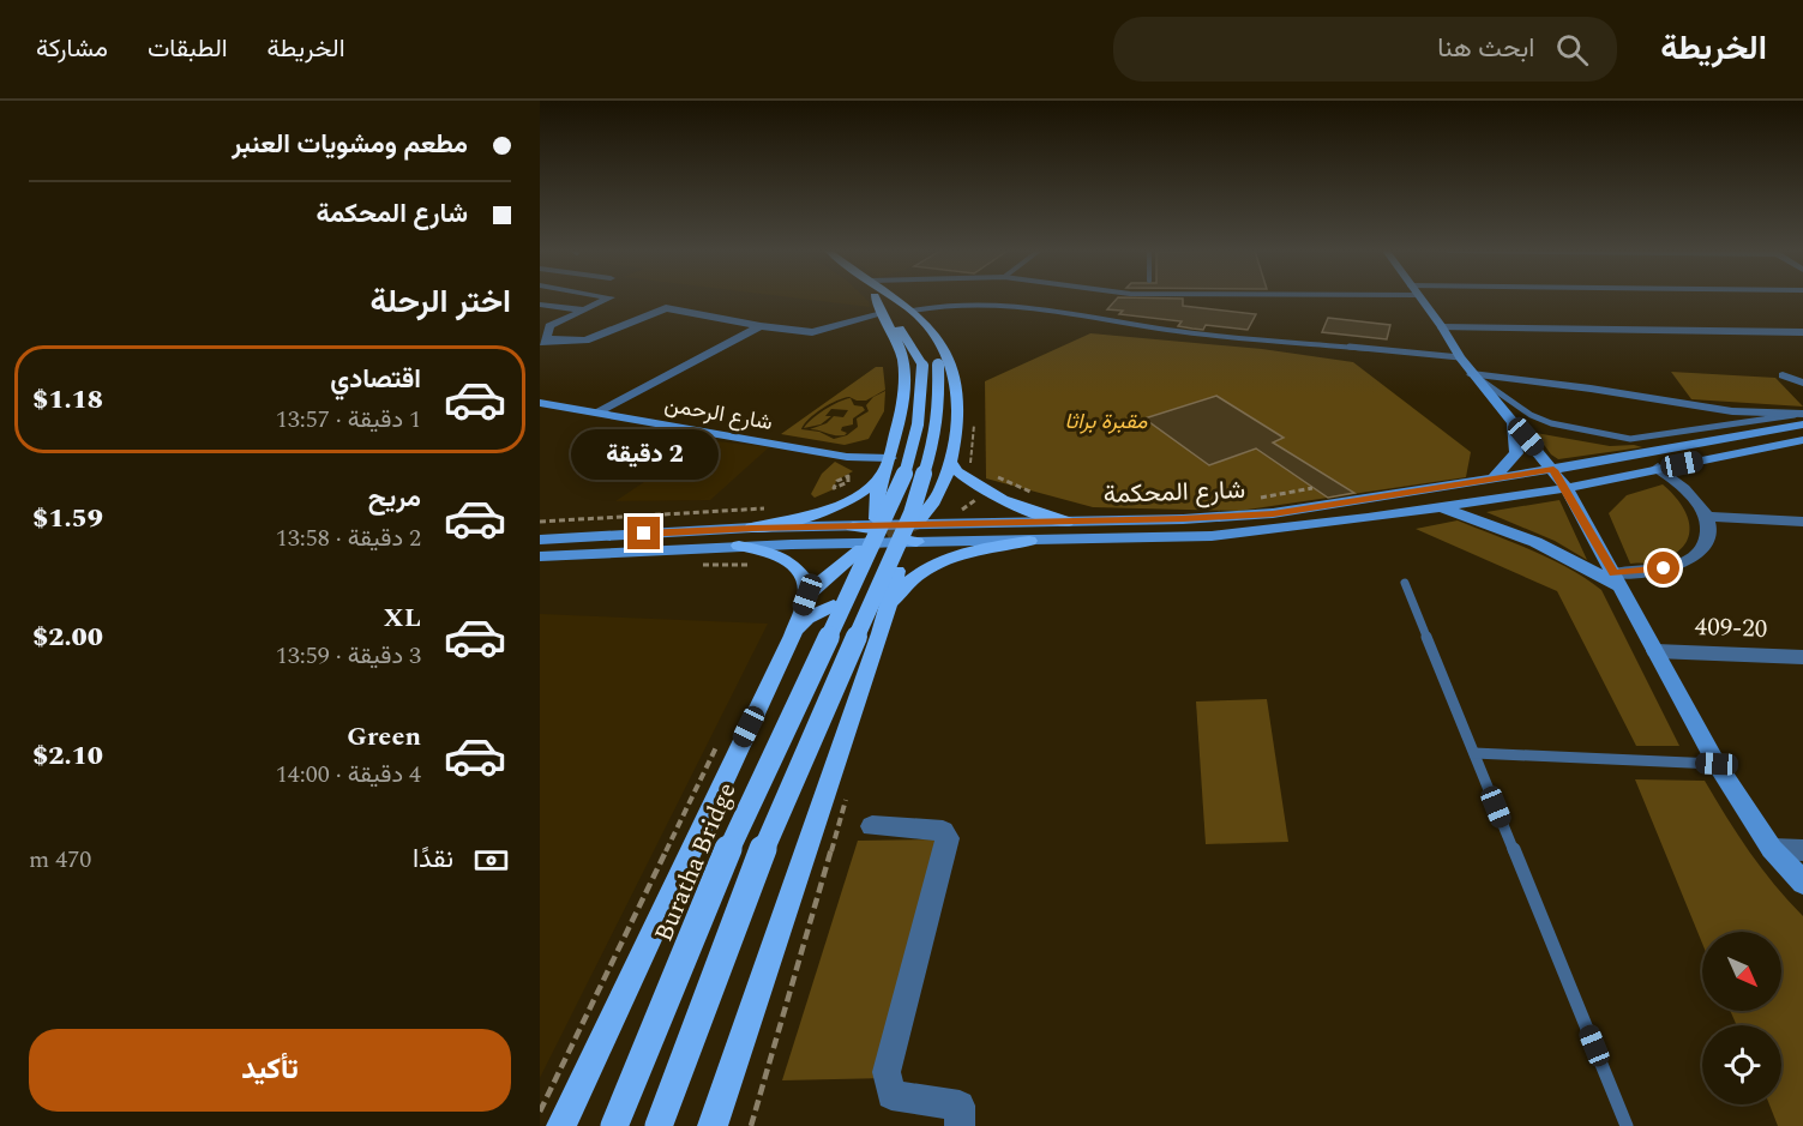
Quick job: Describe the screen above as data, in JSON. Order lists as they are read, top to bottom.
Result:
{
  "streets": {
    "main road": ["شارع الرحمن", "شارع المحكمة", "Buratha Bridge"],
    "street": ["409-20"]
  },
  "parks": ["مقبرة براثا"],
  "north": "bottom right",
  "page": {
    "header": "الخريطة",
    "search": "ابحث هنا",
    "nav": ["الخريطة", "الطبقات", "مشاركة"],
    "banner": ["مطعم ومشويات العنبر", "شارع المحكمة"],
    "heading": "اختر الرحلة",
    "list": [
      {
        "name": "اقتصادي",
        "note": "1 دقيقة · 13:57",
        "value": "$1.18"
      },
      {
        "name": "مريح",
        "note": "2 دقيقة · 13:58",
        "value": "$1.59"
      },
      {
        "name": "XL",
        "note": "3 دقيقة · 13:59",
        "value": "$2.00"
      },
      {
        "name": "Green",
        "note": "4 دقيقة · 14:00",
        "value": "$2.10"
      }
    ],
    "bubble": "2 دقيقة",
    "pay": ["نقدًا", "470 m"],
    "buttons": "تأكيد"
  }
}
